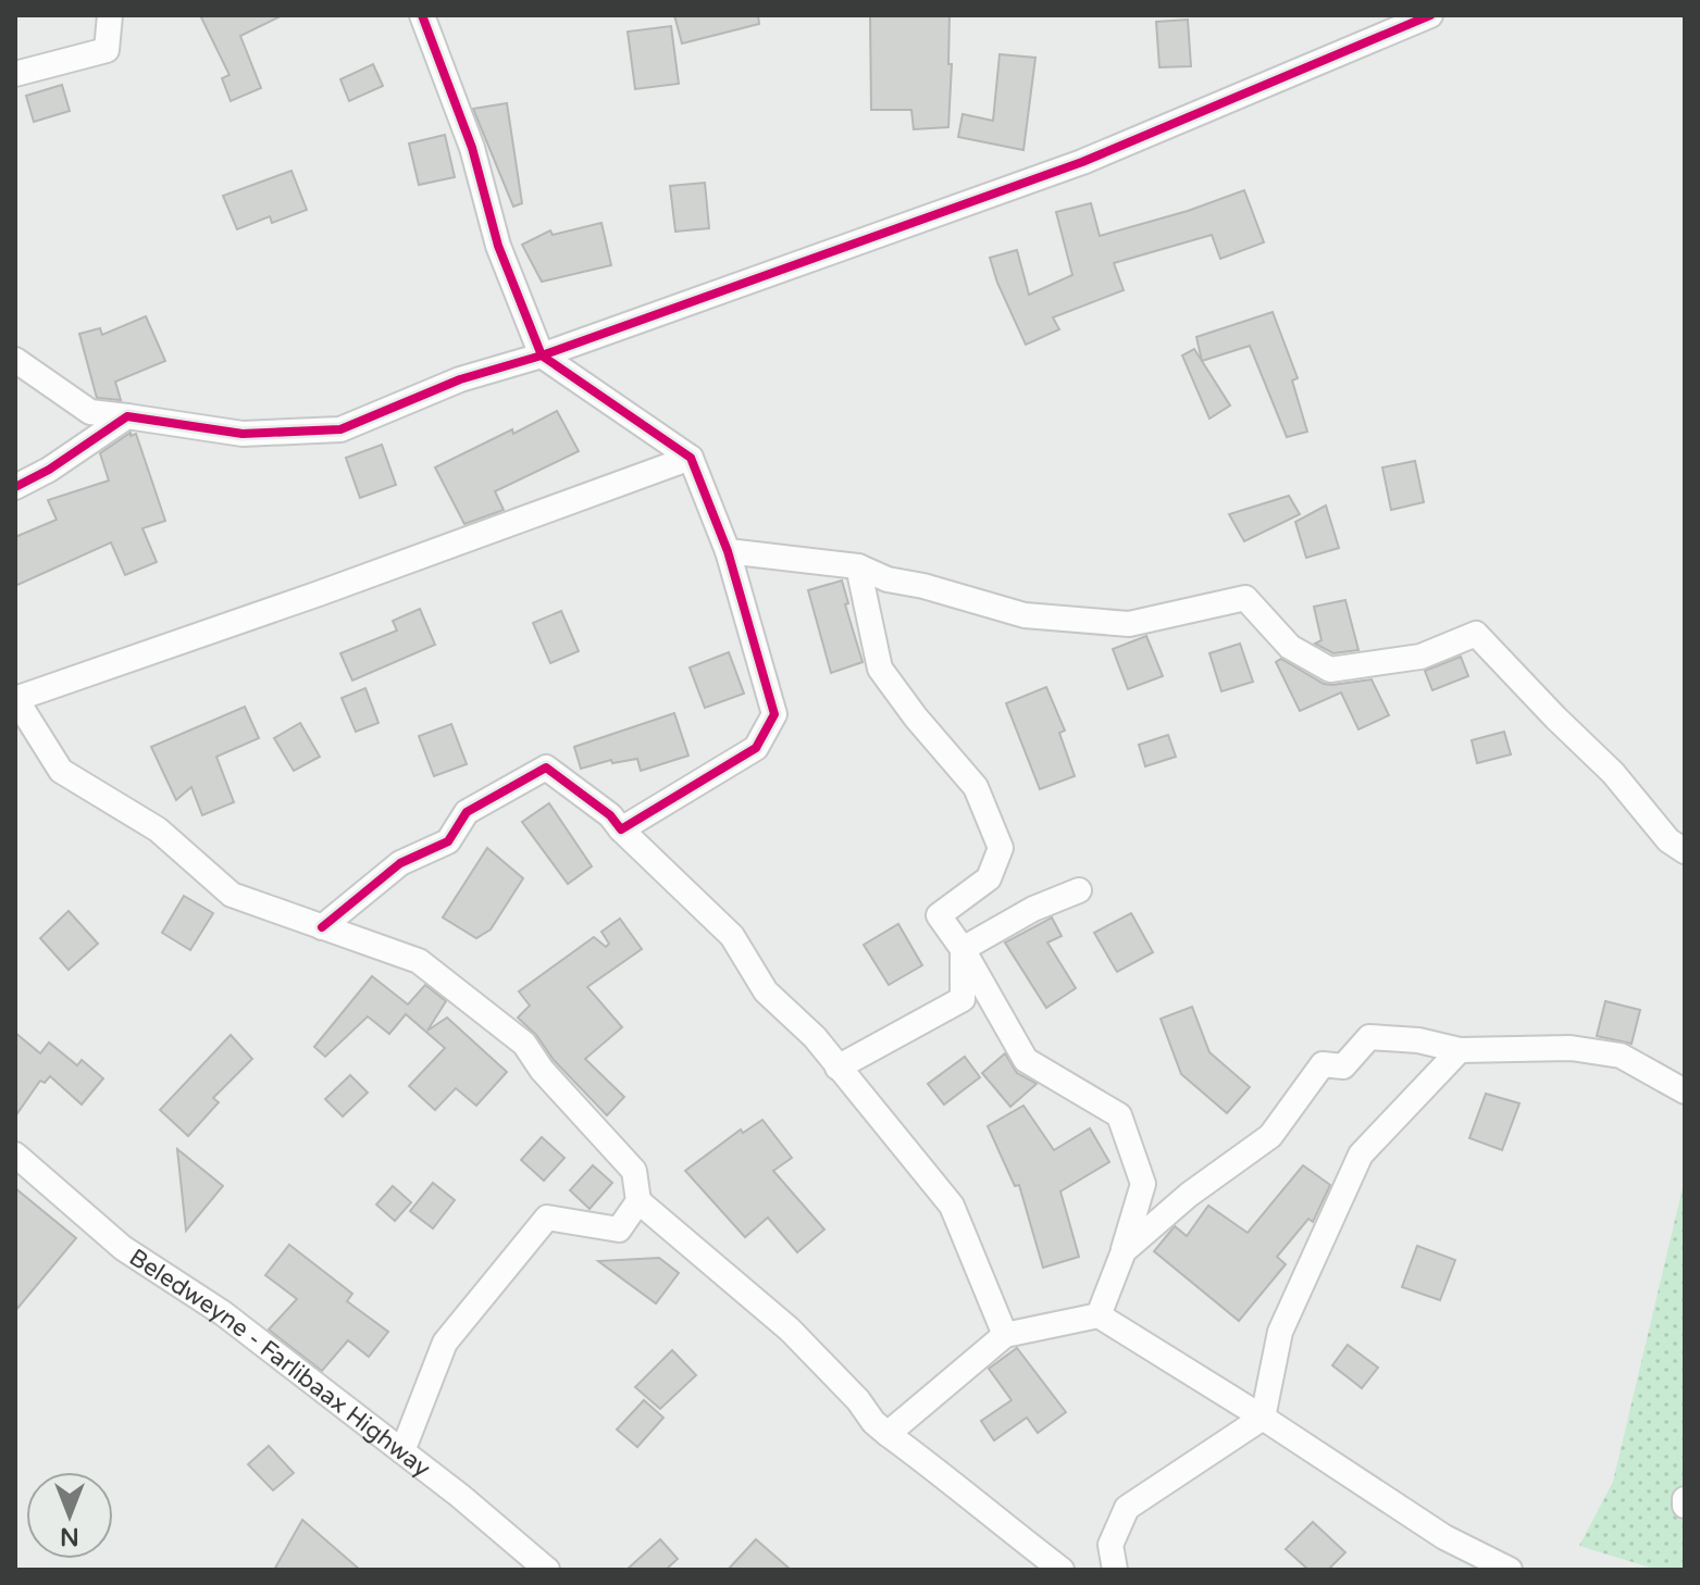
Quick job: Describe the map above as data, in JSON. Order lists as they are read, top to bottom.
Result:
{
  "streets": {
    "street": ["Beledweyne - Farlibaax Highway"]
  },
  "north": "bottom"
}
